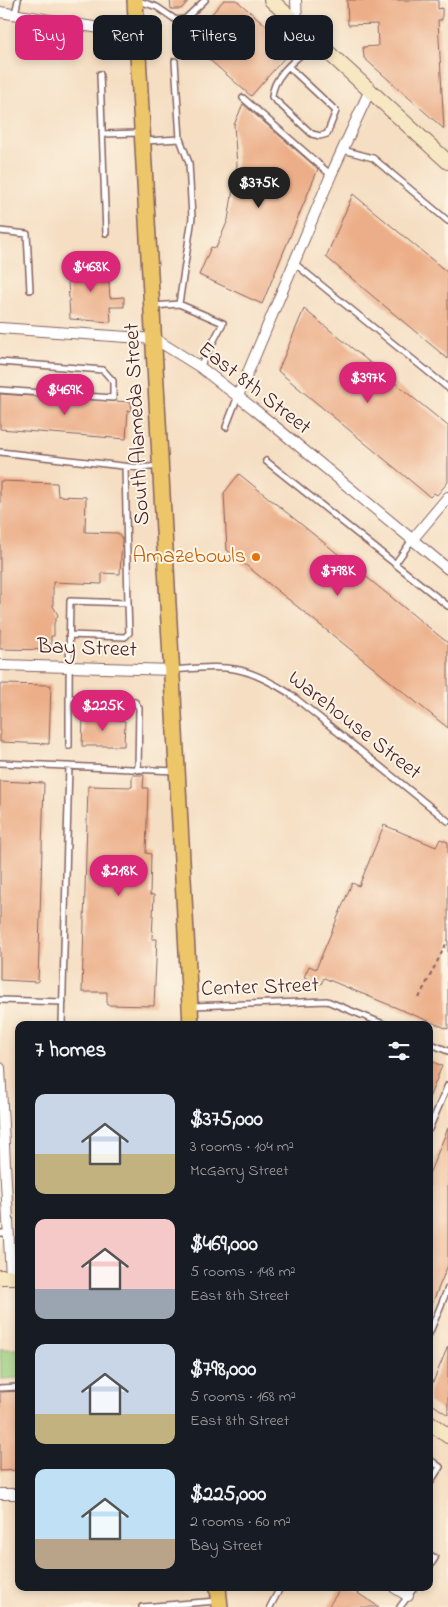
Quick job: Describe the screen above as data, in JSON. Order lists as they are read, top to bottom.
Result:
{
  "streets": {
    "main road": ["South Alameda Street"],
    "street": ["East 8th Street", "Bay Street"],
    "lane": ["Warehouse Street", "Center Street"]
  },
  "crossings": [
    ["East 8th Street", "South Alameda Street"],
    ["South Alameda Street", "Bay Street"],
    ["South Alameda Street", "Warehouse Street"],
    ["South Alameda Street", "Center Street"],
    ["Bay Street", "Warehouse Street"]
  ],
  "places": ["Amazebowls"],
  "page": {
    "chip": [
      "Buy",
      "Rent",
      "Filters",
      "New"
    ],
    "price": [
      "$375K",
      "$468K",
      "$397K",
      "$469K",
      "$798K",
      "$225K",
      "$218K"
    ],
    "heading": "7 homes",
    "list": [
      {
        "name": "$375,000",
        "note": "3 rooms · 104 m² · McGarry Street"
      },
      {
        "name": "$469,000",
        "note": "5 rooms · 148 m² · East 8th Street"
      },
      {
        "name": "$798,000",
        "note": "5 rooms · 168 m² · East 8th Street"
      },
      {
        "name": "$225,000",
        "note": "2 rooms · 60 m² · Bay Street"
      }
    ]
  }
}
